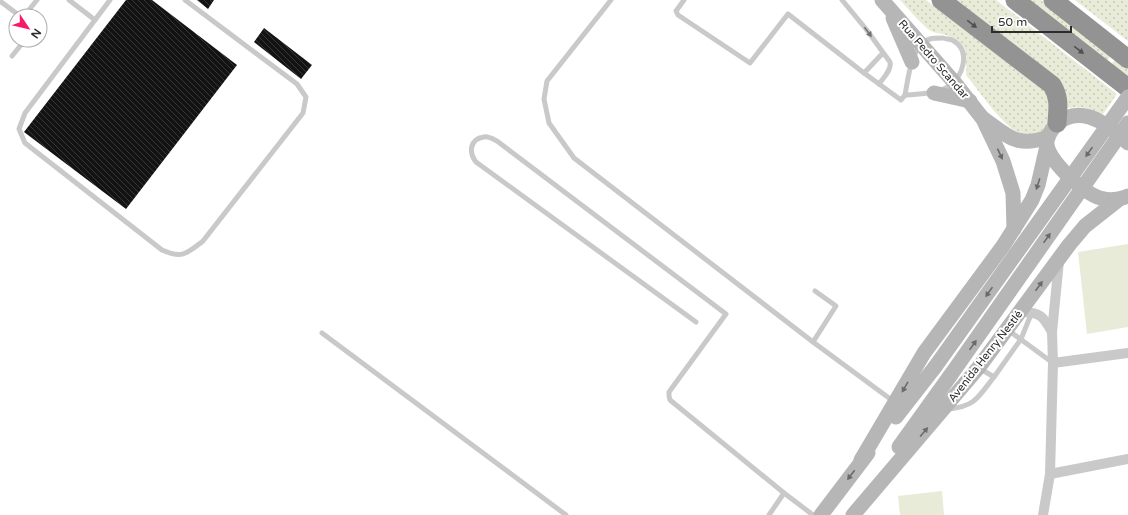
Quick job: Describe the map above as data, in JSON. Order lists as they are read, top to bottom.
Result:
{
  "streets": {
    "street": ["Rua Pedro Scandar", "Avenida Henry Nestlé"]
  },
  "scale_bar": "50 m",
  "north": "bottom right"
}
